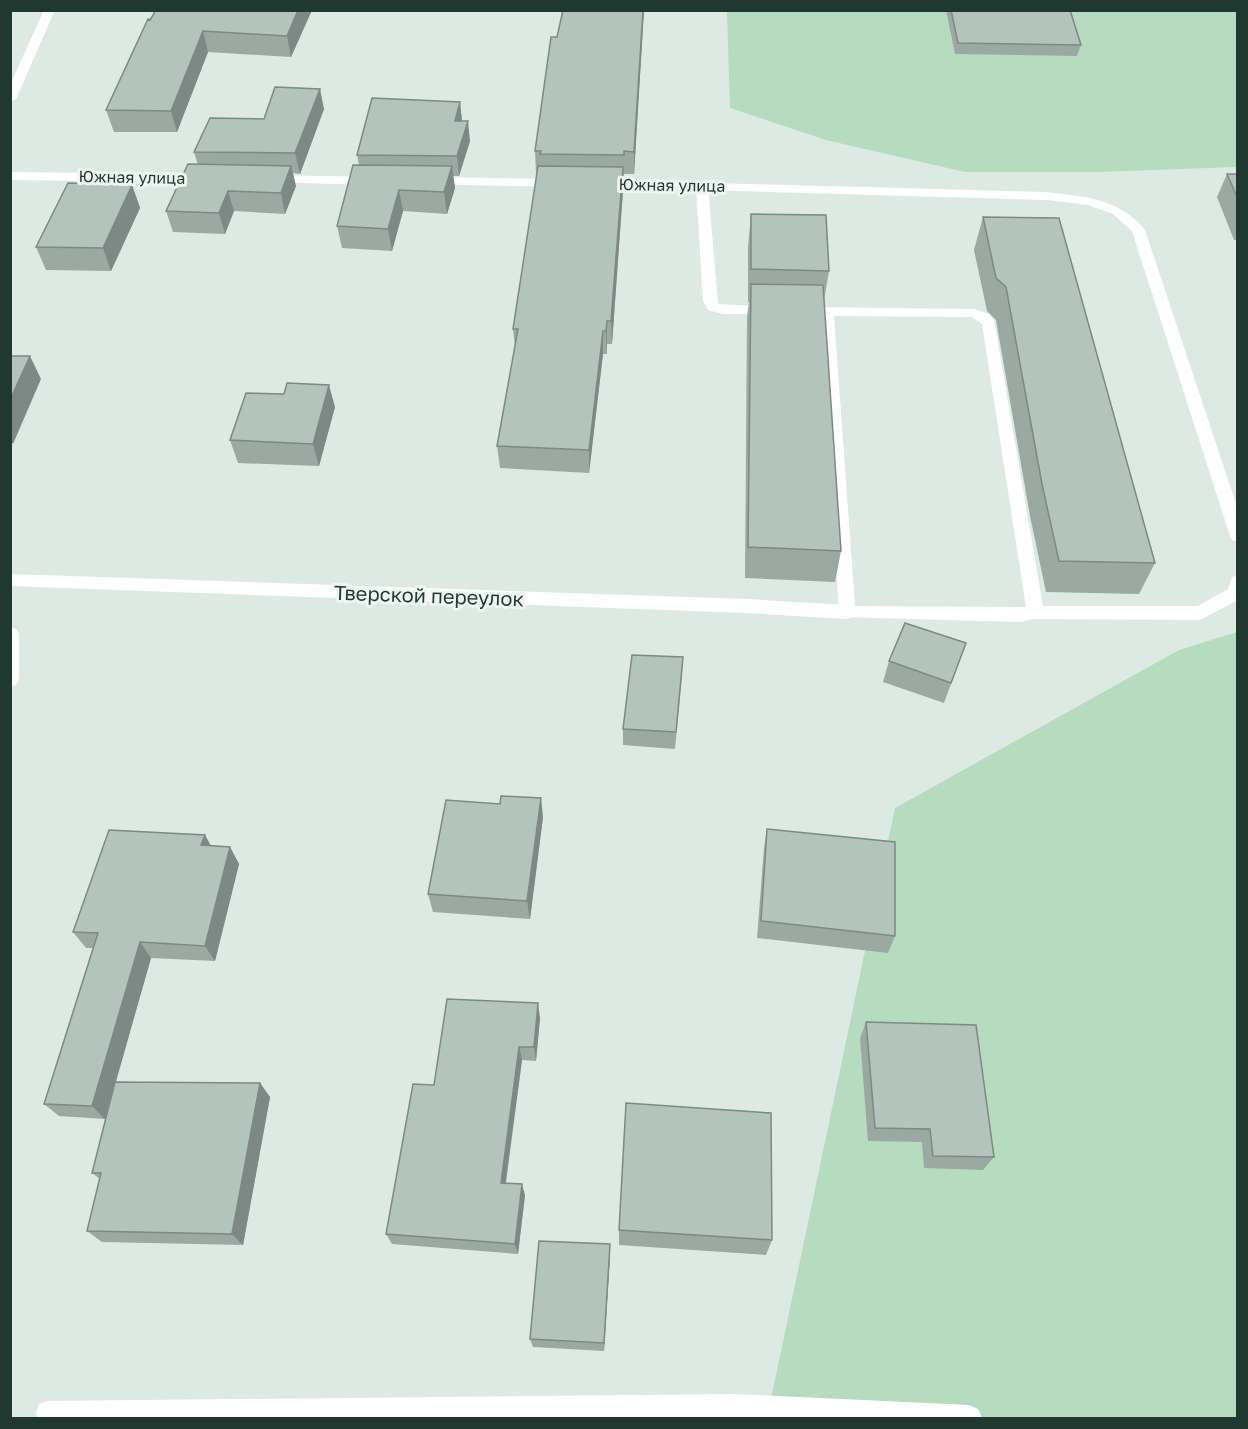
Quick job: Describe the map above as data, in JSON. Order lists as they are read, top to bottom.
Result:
{
  "streets": {
    "street": ["Южная улица", "Тверской переулок"]
  }
}
